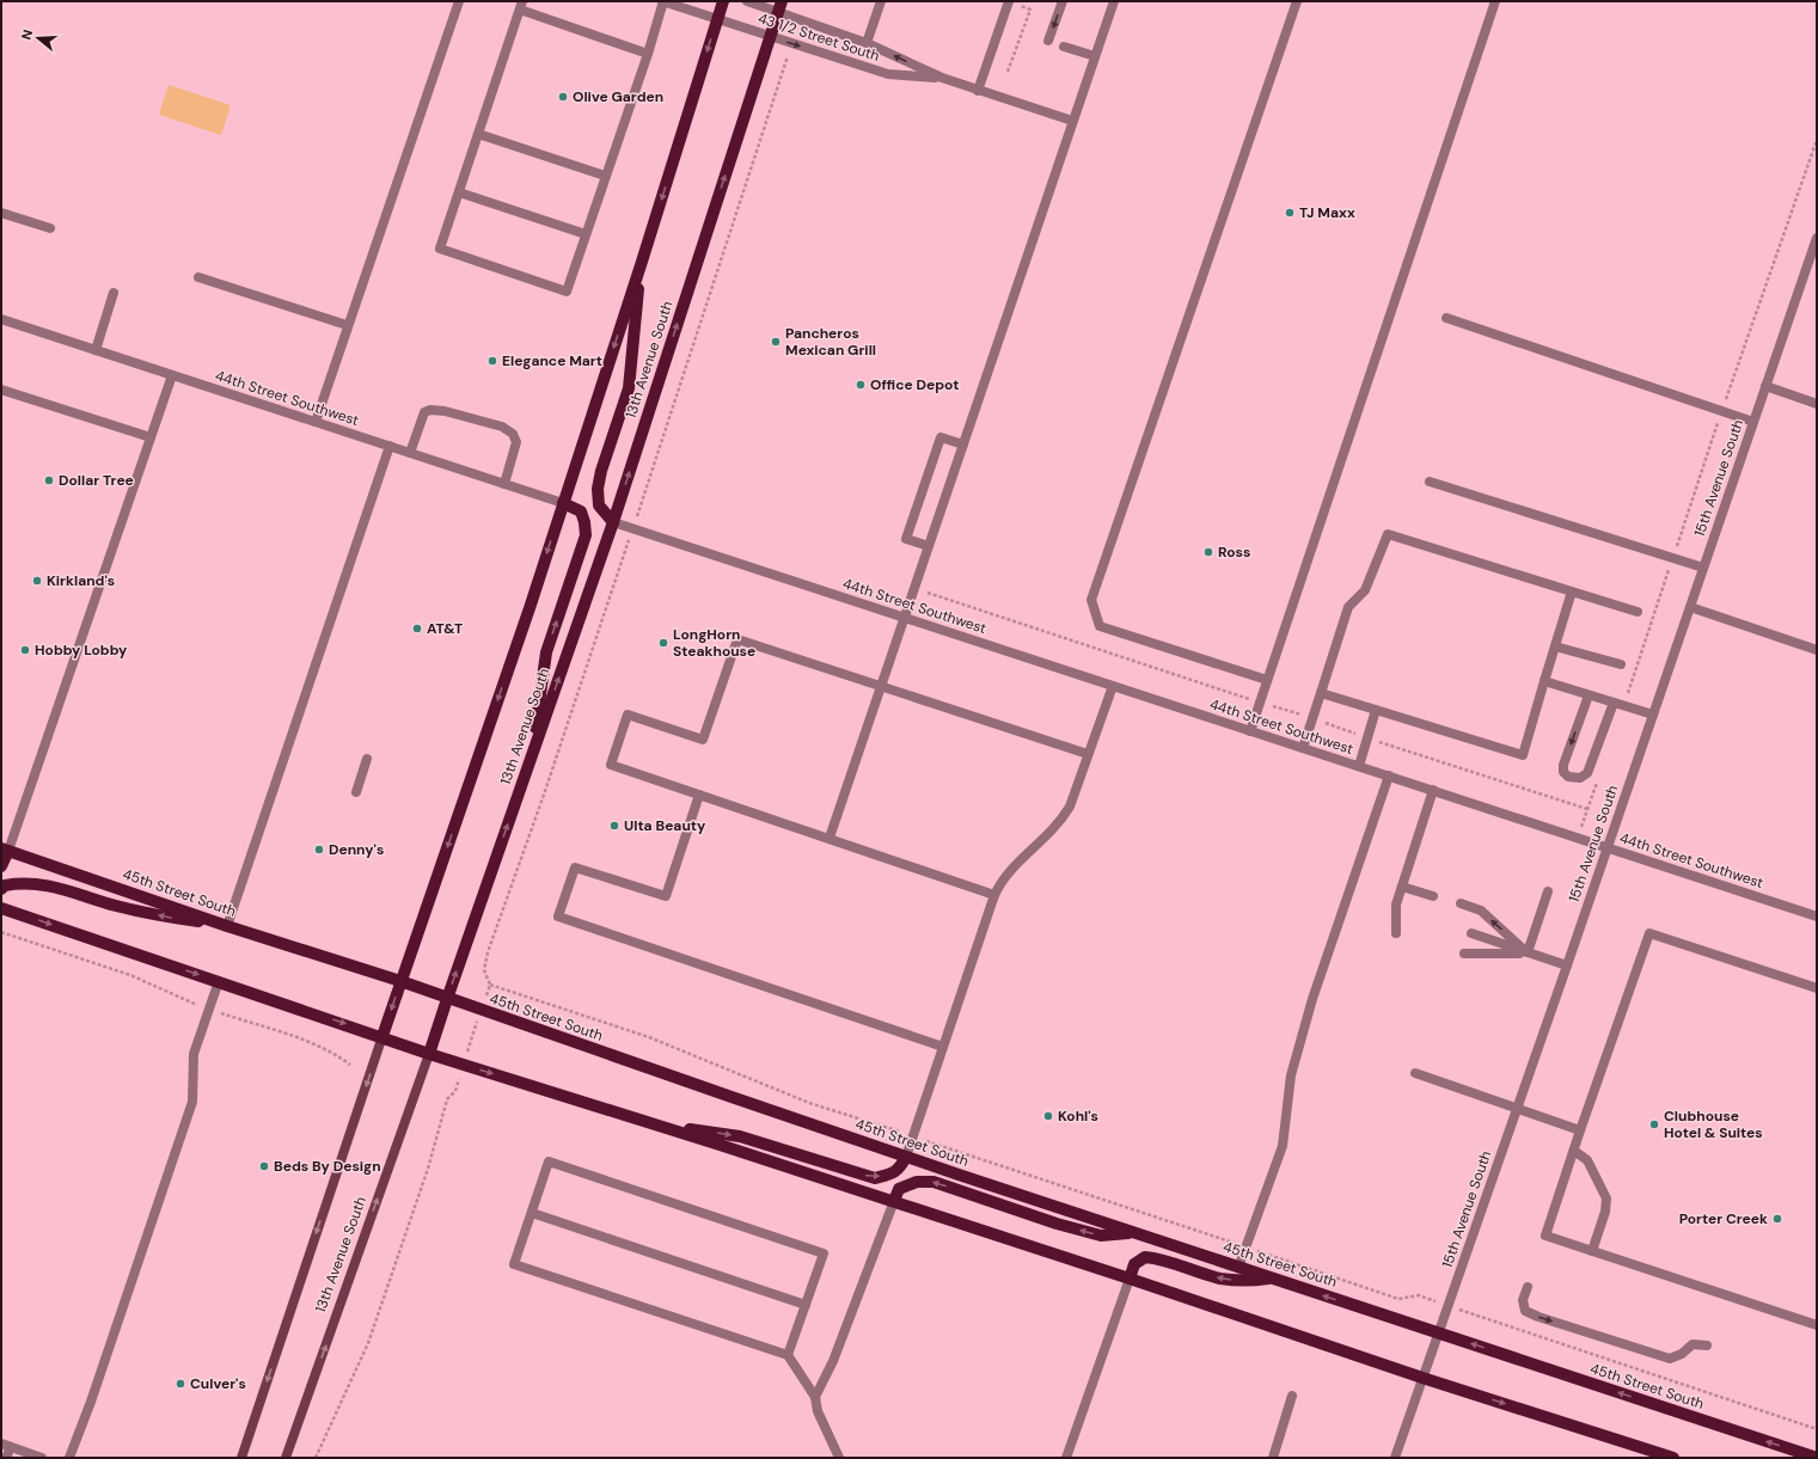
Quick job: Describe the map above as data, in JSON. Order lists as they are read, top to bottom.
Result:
{
  "streets": {
    "main road": ["13th Avenue South", "45th Street South"],
    "street": ["43 1/2 Street South", "44th Street Southwest", "15th Avenue South"]
  },
  "crossings": [
    ["43 1/2 Street South", "13th Avenue South"],
    ["13th Avenue South", "44th Street Southwest"],
    ["13th Avenue South", "45th Street South"],
    ["44th Street Southwest", "15th Avenue South"],
    ["15th Avenue South", "45th Street South"]
  ],
  "places": [
    "Olive Garden",
    "TJ Maxx",
    "Pancheros Mexican Grill",
    "Elegance Mart",
    "Office Depot",
    "Dollar Tree",
    "Ross",
    "Kirkland's",
    "AT&T",
    "LongHorn Steakhouse",
    "Hobby Lobby",
    "Ulta Beauty",
    "Denny's",
    "Kohl's",
    "Clubhouse Hotel & Suites",
    "Beds By Design",
    "Porter Creek",
    "Culver's"
  ],
  "north": "left"
}
